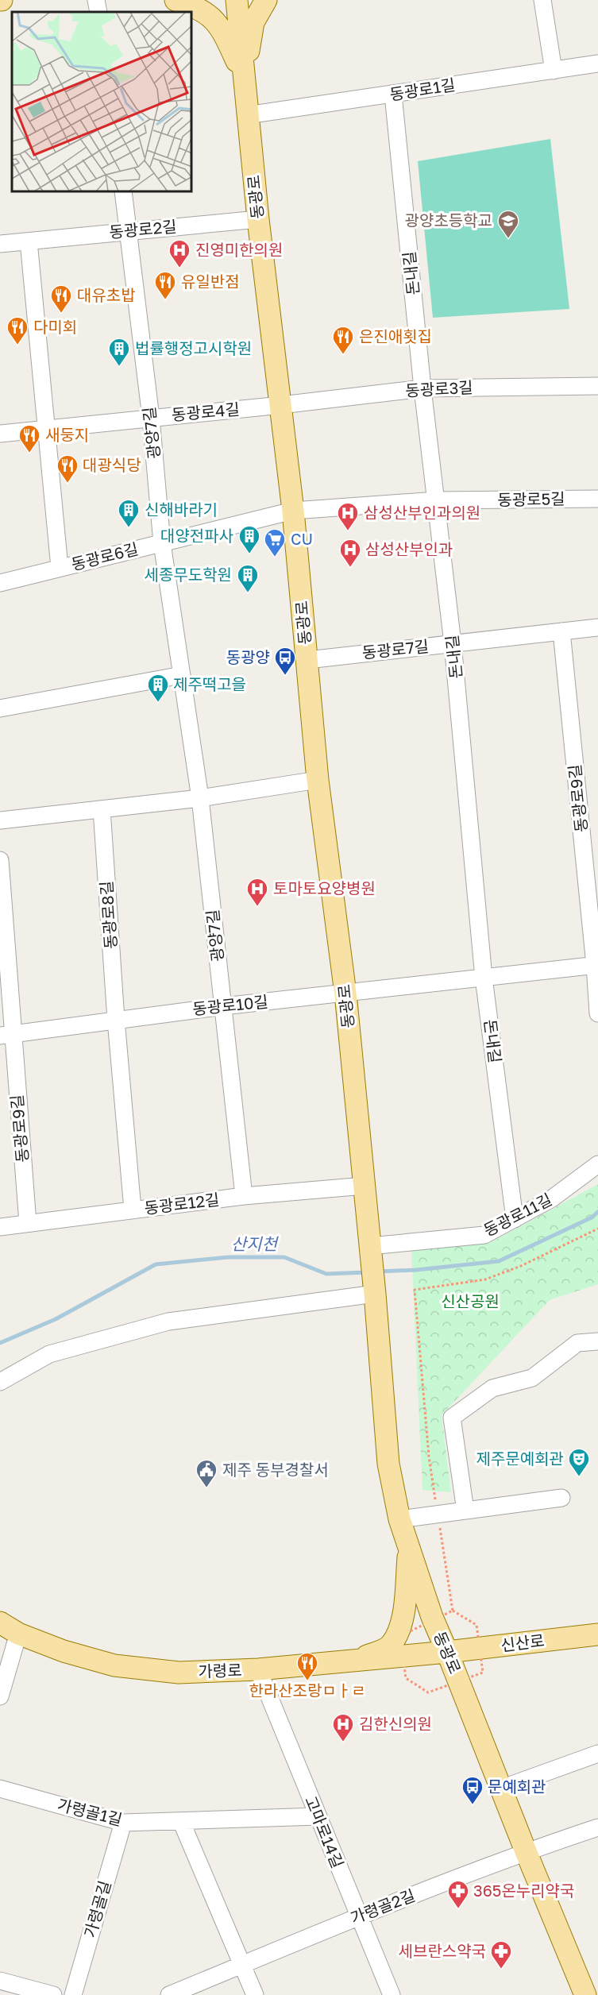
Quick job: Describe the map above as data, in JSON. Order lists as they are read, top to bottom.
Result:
{
  "streets": {
    "main road": ["동광로", "신산로", "가령로"],
    "street": [
      "동광로1길",
      "동광로2길",
      "돈내길",
      "동광로3길",
      "동광로4길",
      "광양7길",
      "동광로5길",
      "동광로6길",
      "동광로7길",
      "동광로9길",
      "동광로8길",
      "동광로10길",
      "동광로12길",
      "동광로11길",
      "가령골1길",
      "고마로14길",
      "가령골2길",
      "가령골길"
    ]
  },
  "crossings": [
    ["동광로1길", "동광로"],
    ["동광로1길", "돈내길"],
    ["동광로", "동광로2길"],
    ["동광로", "동광로3길"],
    ["동광로", "동광로4길"],
    ["동광로", "동광로5길"],
    ["동광로", "동광로6길"],
    ["동광로", "동광로7길"],
    ["동광로", "동광로10길"],
    ["동광로", "동광로12길"],
    ["동광로", "동광로11길"],
    ["동광로", "신산로"],
    ["동광로", "가령로"],
    ["동광로", "가령골2길"],
    ["동광로2길", "광양7길"],
    ["돈내길", "동광로3길"],
    ["돈내길", "동광로5길"],
    ["돈내길", "동광로7길"],
    ["돈내길", "동광로11길"],
    ["동광로3길", "동광로4길"],
    ["동광로4길", "광양7길"],
    ["광양7길", "동광로6길"],
    ["광양7길", "동광로10길"],
    ["광양7길", "동광로12길"],
    ["동광로5길", "동광로6길"],
    ["동광로7길", "동광로9길"],
    ["동광로9길", "동광로10길"],
    ["동광로9길", "동광로12길"],
    ["동광로8길", "동광로10길"],
    ["신산로", "가령로"],
    ["가령로", "고마로14길"],
    ["가령골1길", "고마로14길"],
    ["가령골1길", "가령골길"],
    ["고마로14길", "가령골2길"]
  ],
  "water": ["산지천"],
  "parks": ["신산공원"],
  "places": {
    "school or university": ["광양초등학교"],
    "hospital": [
      "진영미한의원",
      "삼성산부인과의원",
      "삼성산부인과",
      "토마토요양병원",
      "김한신의원"
    ],
    "restaurant": [
      "유일반점",
      "대유초밥",
      "다미회",
      "은진애횟집",
      "새둥지",
      "대광식당",
      "한라산조랑ㅁㅏㄹ"
    ],
    "building": [
      "법률행정고시학원",
      "신해바라기",
      "대양전파사",
      "세종무도학원",
      "제주떡고을"
    ],
    "supermarket": ["CU"],
    "bus stop": ["동광양", "문예회관"],
    "theatre": ["제주문예회관"],
    "public building": ["제주 동부경찰서"],
    "pharmacy": ["365온누리약국", "세브란스약국"]
  }
}
